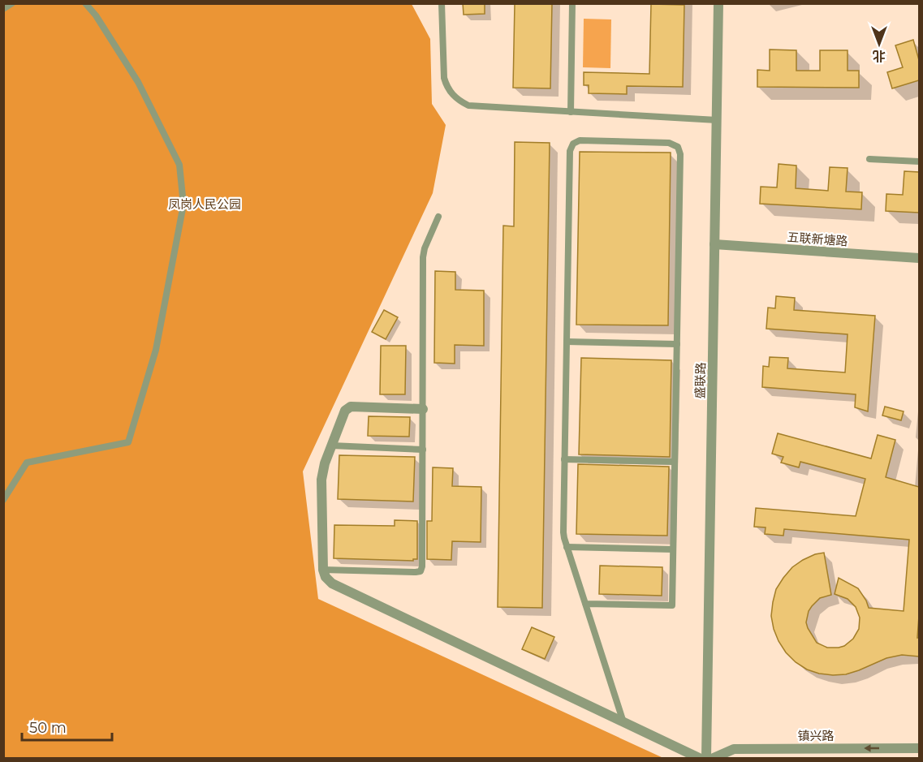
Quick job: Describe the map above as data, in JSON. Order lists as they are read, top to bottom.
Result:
{
  "streets": {
    "street": ["五联新塘路", "盛联路", "镇兴路"]
  },
  "crossings": [
    ["五联新塘路", "盛联路"]
  ],
  "one_way": ["镇兴路"],
  "parks": ["凤岗人民公园"],
  "scale_bar": "50 m",
  "north": "bottom"
}
